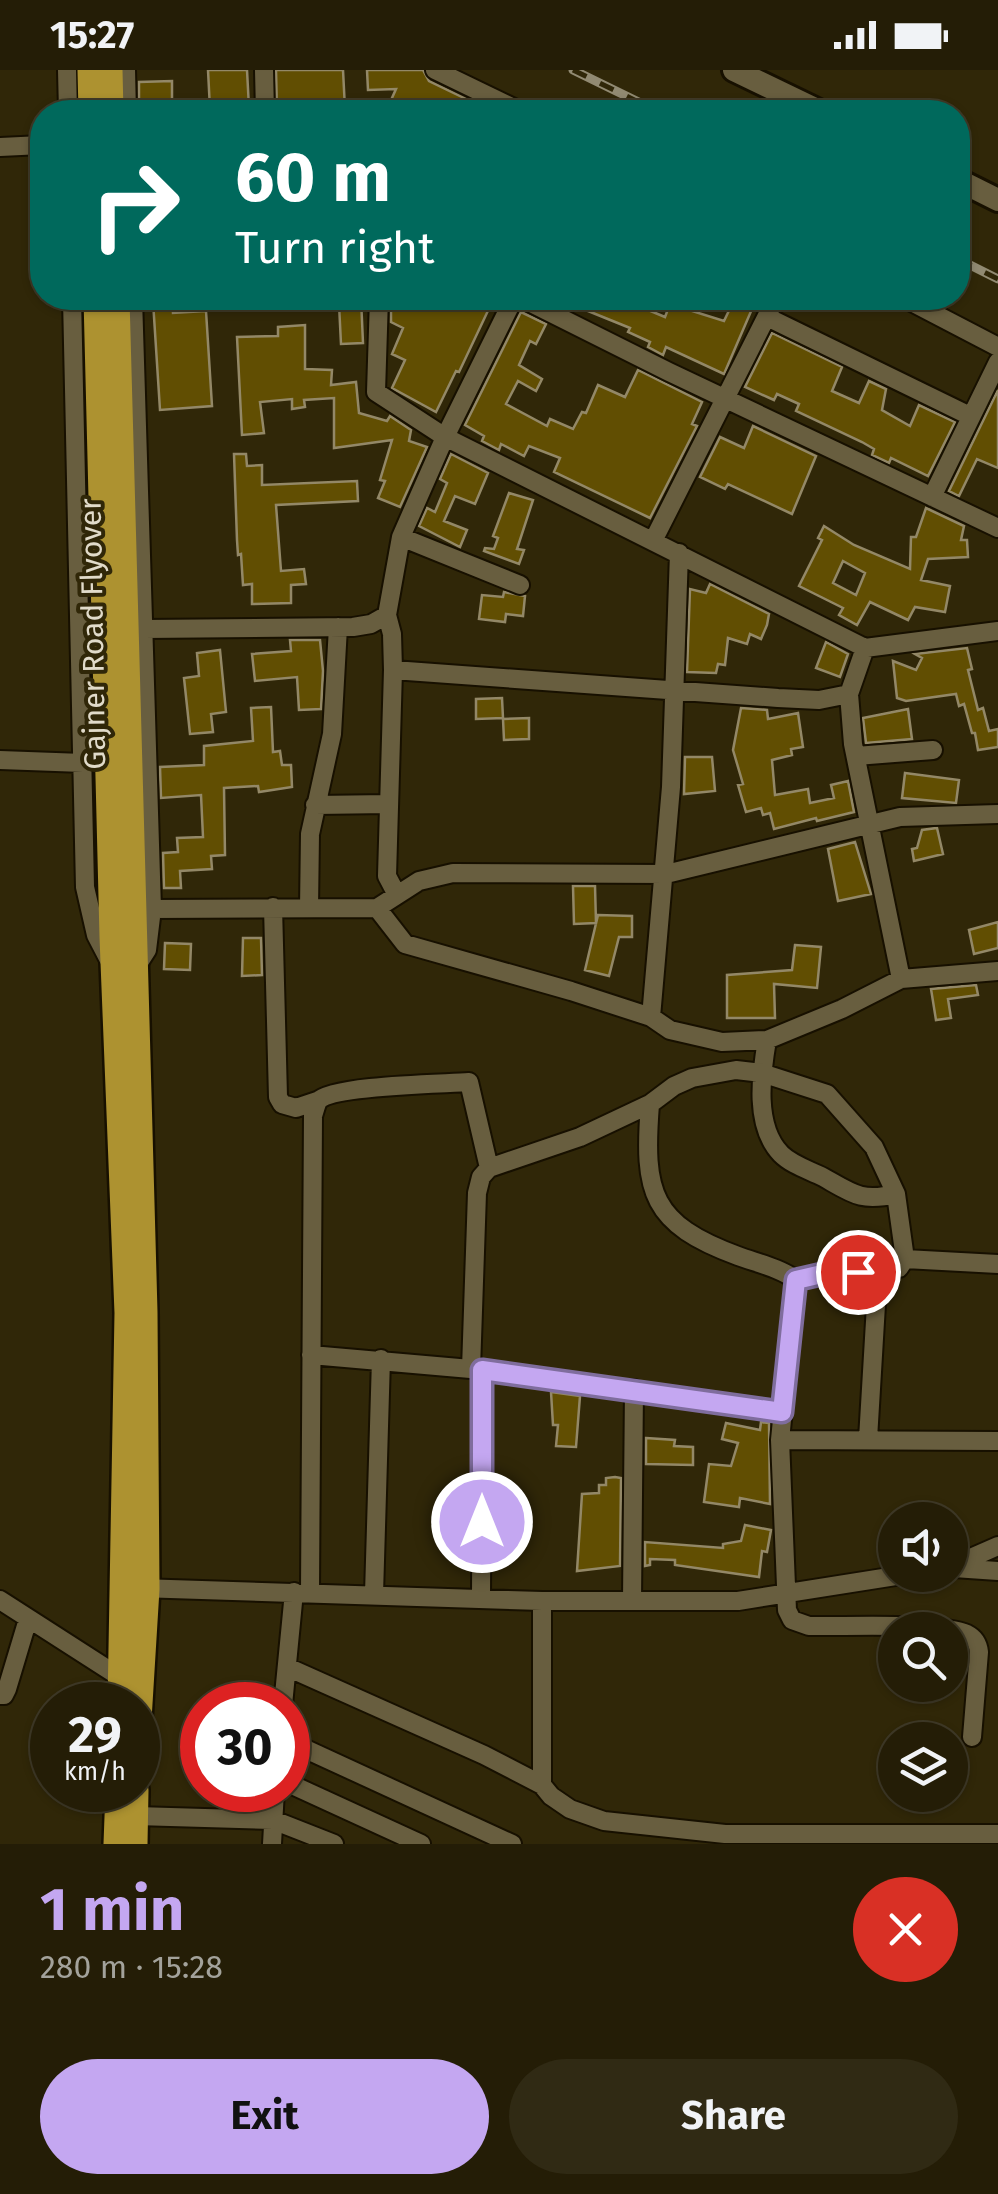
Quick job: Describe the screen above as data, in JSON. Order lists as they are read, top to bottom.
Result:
{
  "streets": {
    "main road": ["Gajner Road Flyover"]
  },
  "page": {
    "status": "15:27",
    "turn": ["60 m", "Turn right"],
    "speed": "29 km/h",
    "limit": "30",
    "heading": ["1 min", "280 m · 15:28"],
    "buttons": ["Exit", "Share"]
  }
}
